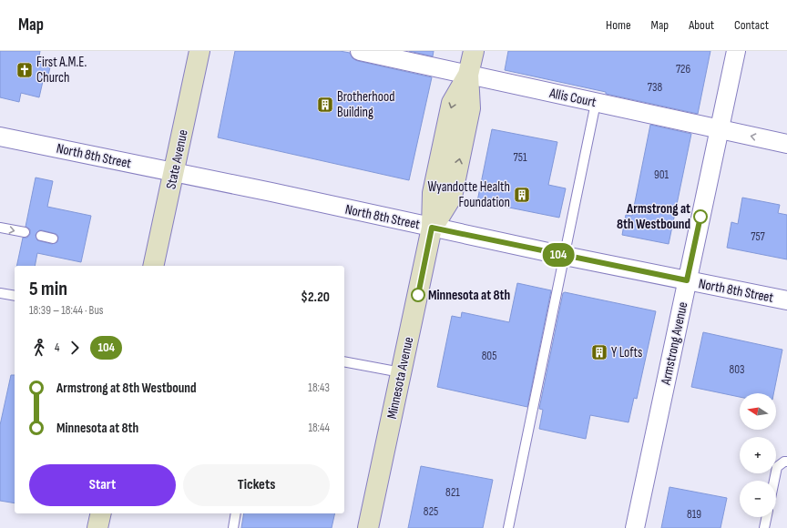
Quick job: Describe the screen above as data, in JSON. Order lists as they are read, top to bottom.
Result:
{
  "streets": {
    "main road": ["State Avenue", "Minnesota Avenue"],
    "street": ["Allis Court", "North 8th Street", "Armstrong Avenue"]
  },
  "crossings": [
    ["Allis Court", "Armstrong Avenue"],
    ["Allis Court", "Minnesota Avenue"],
    ["North 8th Street", "State Avenue"],
    ["North 8th Street", "Armstrong Avenue"],
    ["North 8th Street", "Minnesota Avenue"]
  ],
  "places": {
    "church": ["First A.M.E. Church"],
    "building": ["Brotherhood Building", "Wyandotte Health Foundation", "Y Lofts"],
    "other": ["Armstrong at 8th Westbound", "Minnesota at 8th"]
  },
  "lines": ["bus line 104"],
  "house_numbers": [
    "726",
    "738",
    "751",
    "901",
    "757",
    "805",
    "803",
    "821",
    "825",
    "819"
  ],
  "north": "left",
  "page": {
    "header": "Map",
    "nav": [
      "Home",
      "Map",
      "About",
      "Contact"
    ],
    "on_map": "104",
    "heading": ["5 min", "18:39 – 18:44 · Bus", "$2.20"],
    "legs": ["4", "104"],
    "list": [
      {
        "name": "Armstrong at 8th Westbound",
        "value": "18:43"
      },
      {
        "name": "Minnesota at 8th",
        "value": "18:44"
      }
    ],
    "map_buttons": ["+", "−"],
    "buttons": ["Start", "Tickets"]
  }
}
